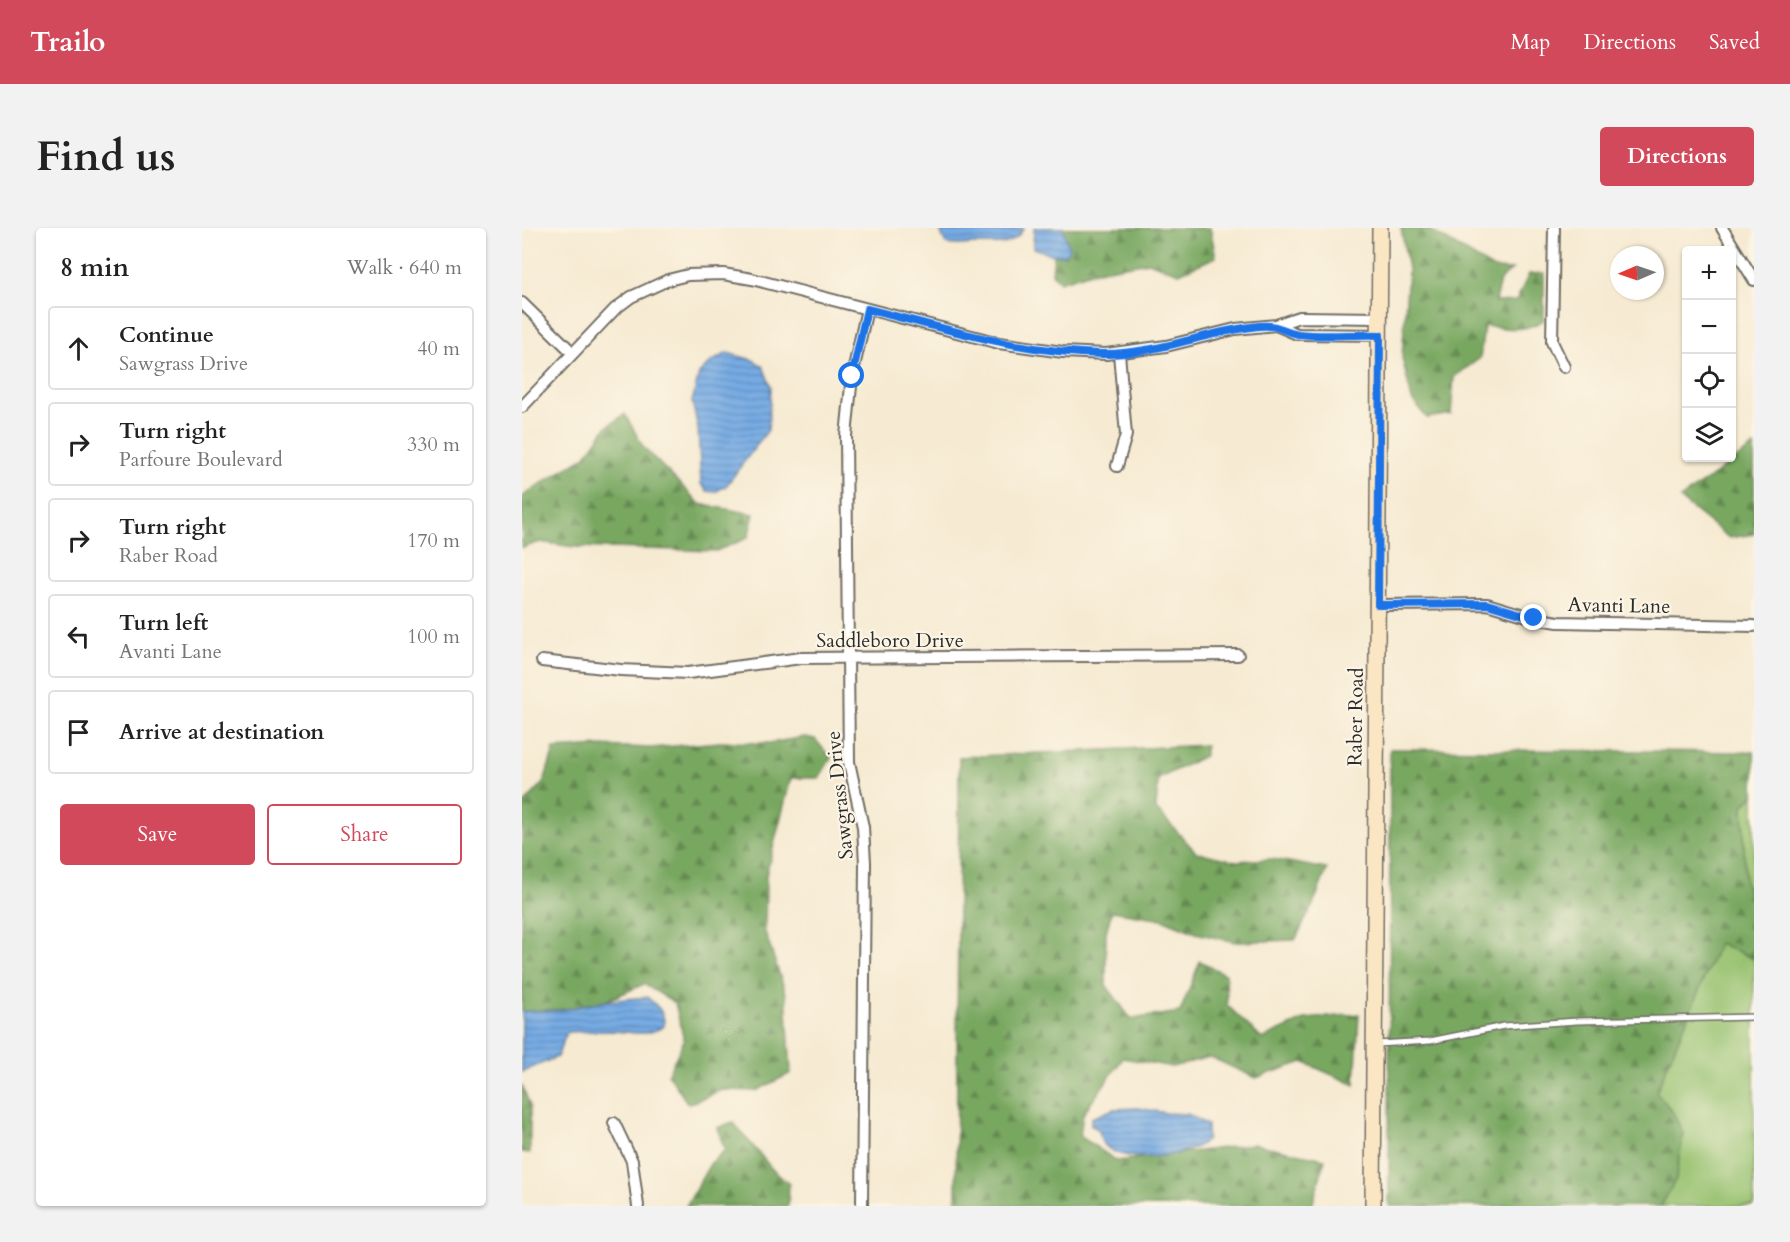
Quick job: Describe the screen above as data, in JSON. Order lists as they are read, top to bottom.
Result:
{
  "streets": {
    "street": [
      "Avanti Lane",
      "Saddleboro Drive",
      "Raber Road",
      "Sawgrass Drive"
    ]
  },
  "crossings": [
    ["Avanti Lane", "Raber Road"],
    ["Saddleboro Drive", "Sawgrass Drive"]
  ],
  "north": "left",
  "page": {
    "header": "Trailo",
    "nav": ["Map", "Directions", "Saved"],
    "buttons": [
      "Directions",
      ["Save", "Share"]
    ],
    "title": "Find us",
    "heading": ["8 min", "Walk · 640 m"],
    "map_buttons": ["+", "−"],
    "list": [
      ["Continue", "Sawgrass Drive", "40 m"],
      ["Turn right", "Parfoure Boulevard", "330 m"],
      ["Turn right", "Raber Road", "170 m"],
      ["Turn left", "Avanti Lane", "100 m"],
      "Arrive at destination"
    ]
  }
}
